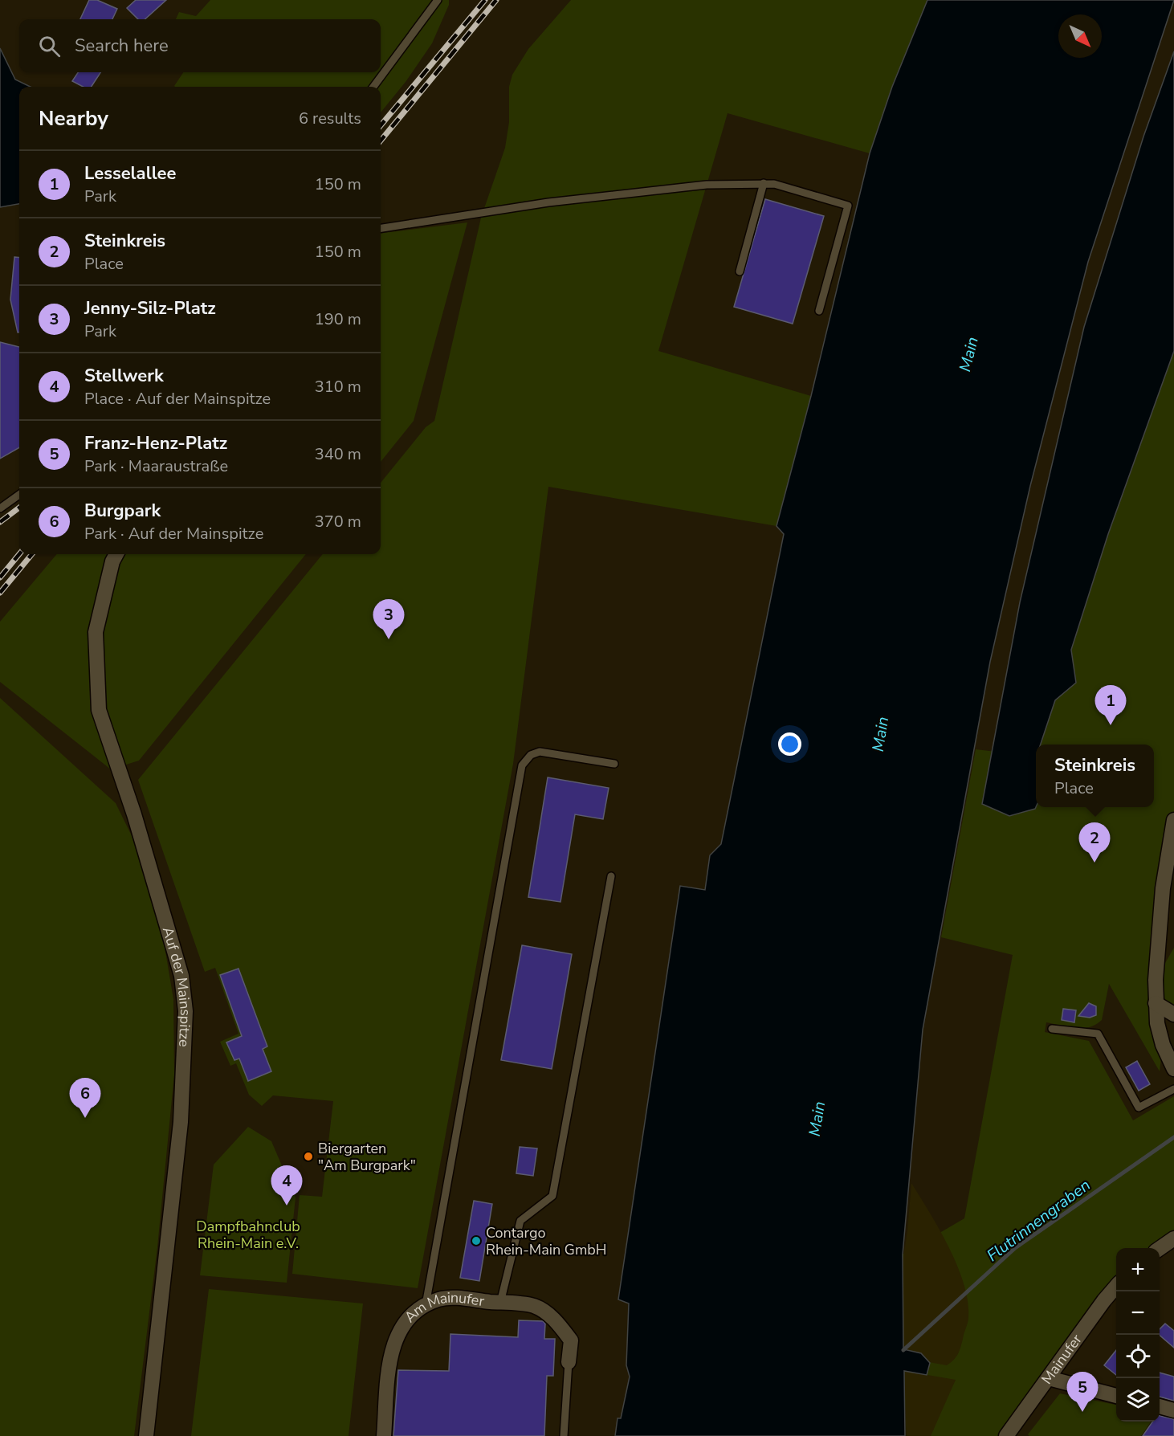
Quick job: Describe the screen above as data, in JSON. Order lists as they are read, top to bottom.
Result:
{
  "streets": {
    "street": ["Auf der Mainspitze", "Am Mainufer", "Mainufer"]
  },
  "water": ["Main", "Flutrinnengraben"],
  "parks": ["Dampfbahnclub Rhein-Main e.V."],
  "places": ["Biergarten \"Am Burgpark\"", "Contargo Rhein-Main GmbH"],
  "north": "bottom right",
  "page": {
    "search": "Search here",
    "heading": ["Nearby", "6 results"],
    "list": [
      {
        "mark": "1",
        "name": "Lesselallee",
        "note": "Park",
        "value": "150 m"
      },
      {
        "mark": "2",
        "name": "Steinkreis",
        "note": "Place",
        "value": "150 m"
      },
      {
        "mark": "3",
        "name": "Jenny-Silz-Platz",
        "note": "Park",
        "value": "190 m"
      },
      {
        "mark": "4",
        "name": "Stellwerk",
        "note": "Place · Auf der Mainspitze",
        "value": "310 m"
      },
      {
        "mark": "5",
        "name": "Franz-Henz-Platz",
        "note": "Park · Maaraustraße",
        "value": "340 m"
      },
      {
        "mark": "6",
        "name": "Burgpark",
        "note": "Park · Auf der Mainspitze",
        "value": "370 m"
      }
    ],
    "pins": [
      "3",
      "1",
      "2",
      "6",
      "4",
      "5"
    ],
    "popup": ["Steinkreis", "Place"],
    "map_buttons": ["+", "−"]
  }
}
